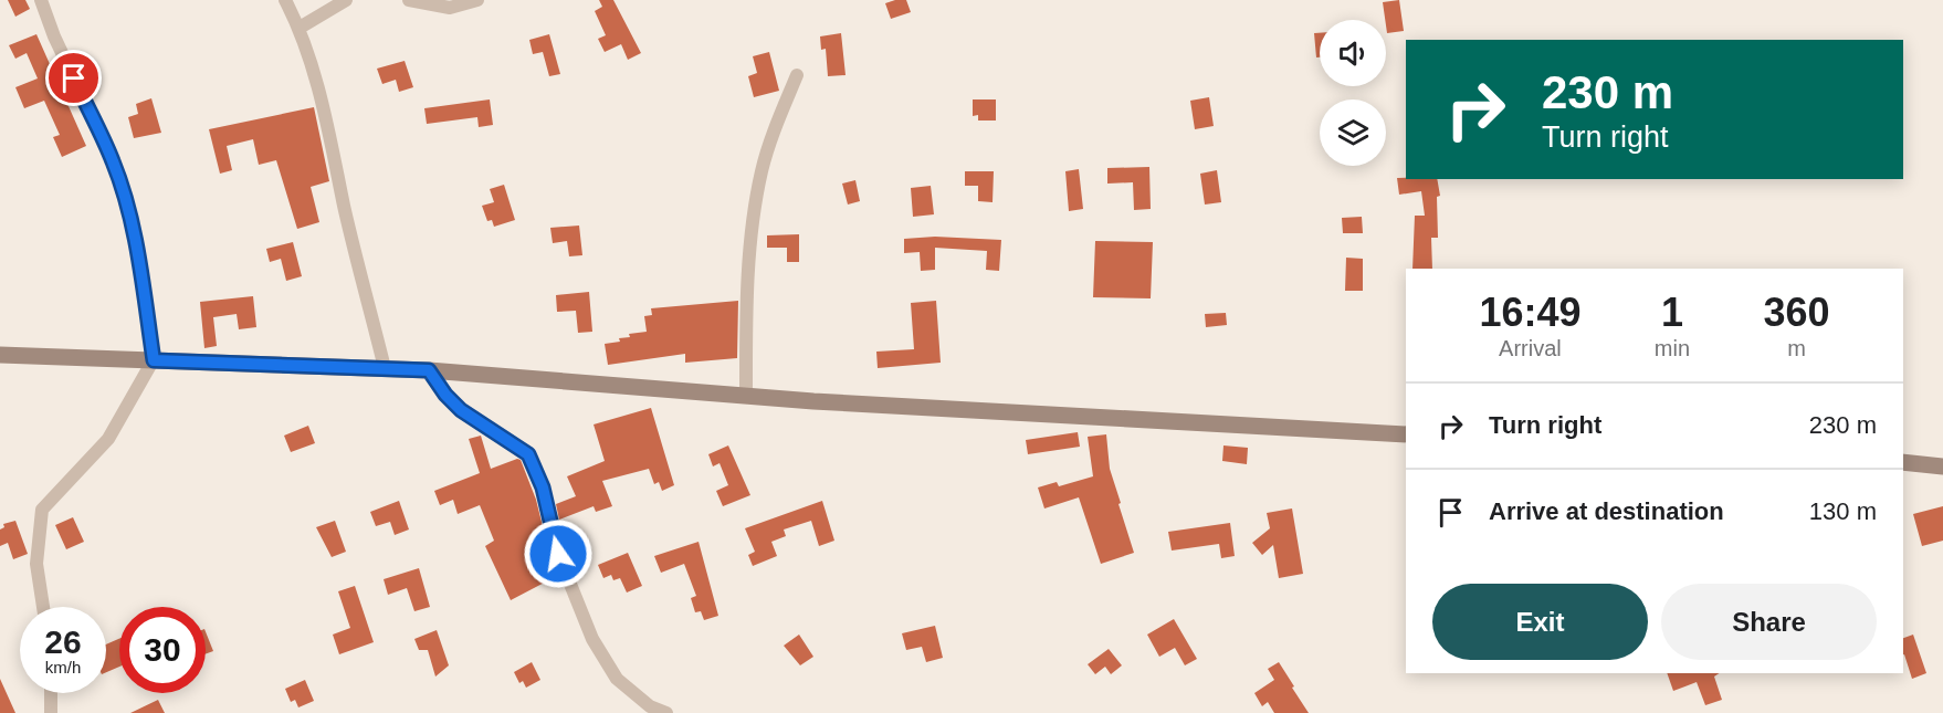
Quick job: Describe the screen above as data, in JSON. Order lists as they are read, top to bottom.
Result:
{
  "page": {
    "turn": ["230 m", "Turn right"],
    "eta": [
      "16:49",
      "Arrival",
      "1",
      "min",
      "360",
      "m"
    ],
    "list": [
      {
        "name": "Turn right",
        "value": "230 m"
      },
      {
        "name": "Arrive at destination",
        "value": "130 m"
      }
    ],
    "buttons": ["Exit", "Share"],
    "speed": "26 km/h",
    "limit": "30"
  }
}
